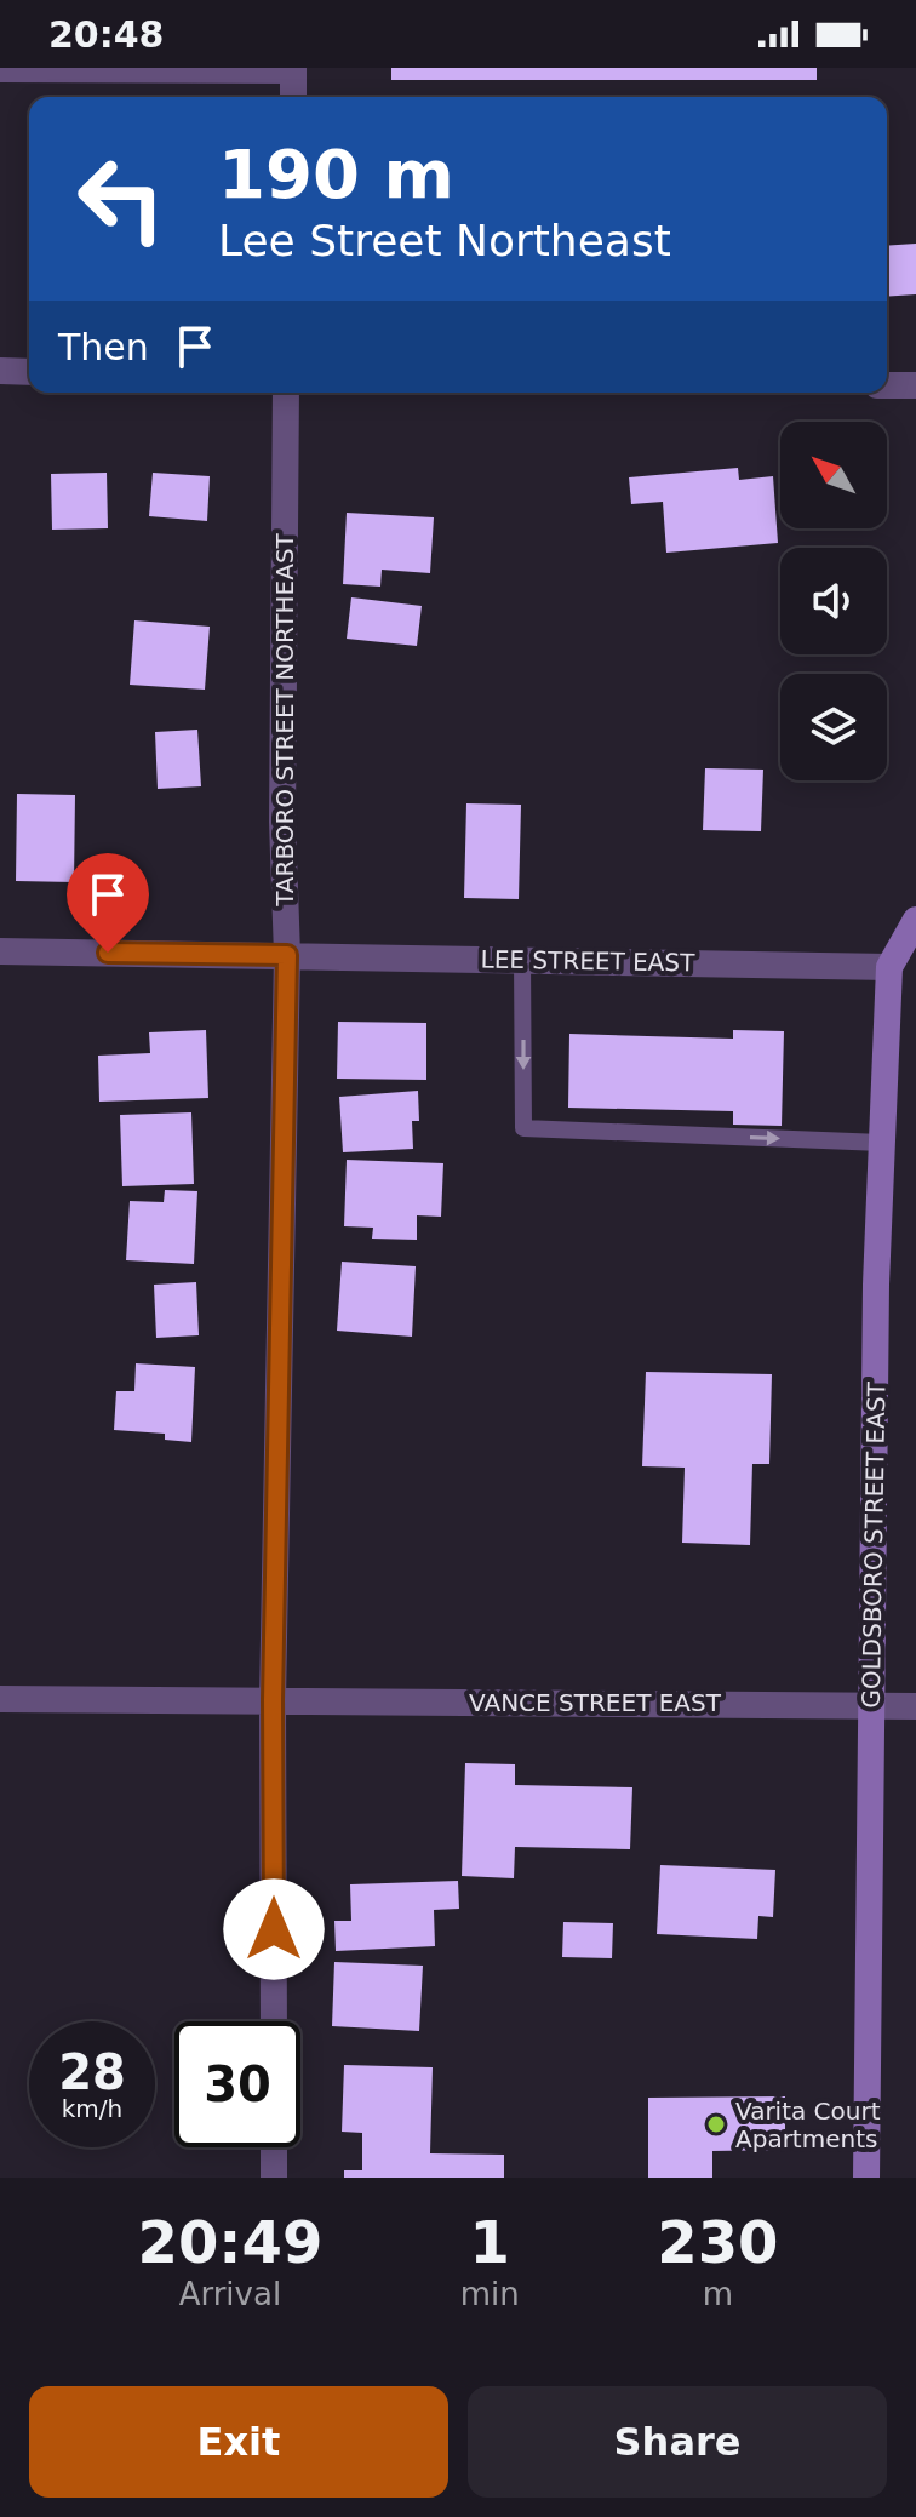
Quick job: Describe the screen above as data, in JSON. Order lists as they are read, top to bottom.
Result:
{
  "streets": {
    "main road": ["GOLDSBORO STREET EAST"],
    "street": ["TARBORO STREET NORTHEAST", "LEE STREET EAST", "VANCE STREET EAST"]
  },
  "crossings": [
    ["TARBORO STREET NORTHEAST", "LEE STREET EAST"],
    ["TARBORO STREET NORTHEAST", "VANCE STREET EAST"],
    ["LEE STREET EAST", "GOLDSBORO STREET EAST"],
    ["GOLDSBORO STREET EAST", "VANCE STREET EAST"]
  ],
  "places": ["Varita Court Apartments"],
  "north": "top left",
  "page": {
    "status": "20:48",
    "turn": ["190 m", "Lee Street Northeast"],
    "then": "Then",
    "speed": "28 km/h",
    "limit": "30",
    "eta": [
      "20:49",
      "Arrival",
      "1",
      "min",
      "230",
      "m"
    ],
    "buttons": ["Exit", "Share"]
  }
}
